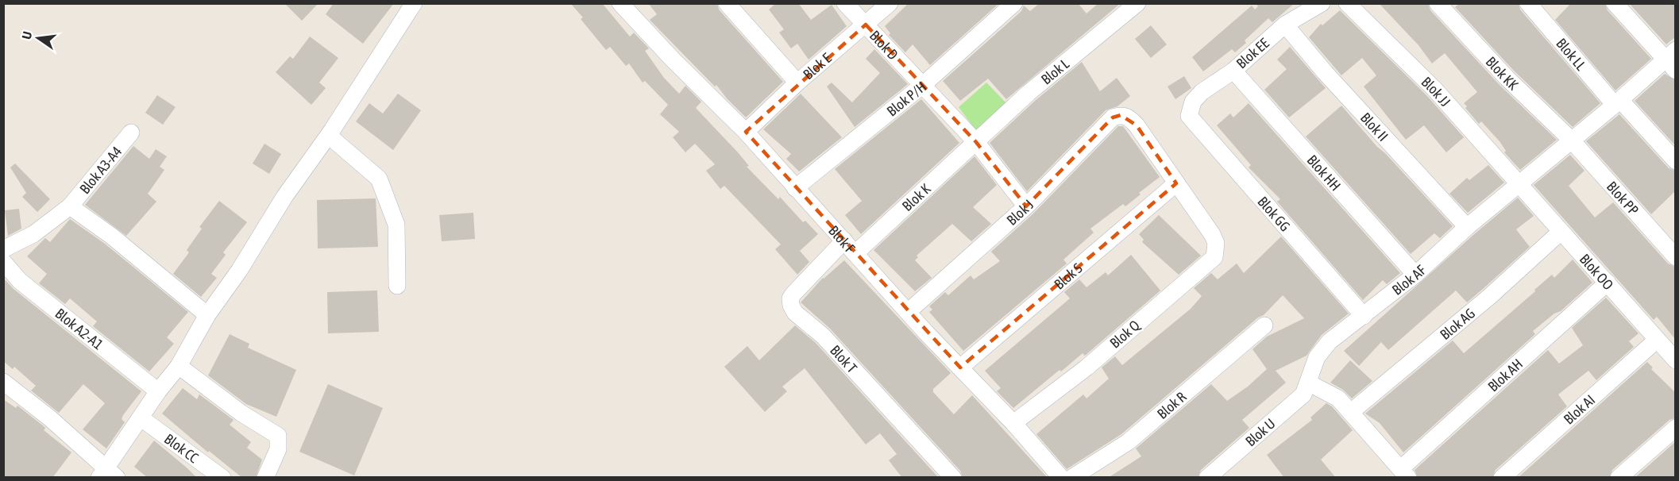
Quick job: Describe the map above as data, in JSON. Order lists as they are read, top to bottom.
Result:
{
  "streets": {
    "street": [
      "Blok D",
      "Blok EE",
      "Blok LL",
      "Blok E",
      "Blok L",
      "Blok KK",
      "Blok JJ",
      "Blok P/H",
      "Blok II",
      "Blok A3-A4",
      "Blok HH",
      "Blok K",
      "Blok PP",
      "Blok J",
      "Blok GG",
      "Blok F",
      "Blok OO",
      "Blok S",
      "Blok AF",
      "Blok AG",
      "Blok A2-A1",
      "Blok Q",
      "Blok T",
      "Blok AH",
      "Blok R",
      "Blok AI",
      "Blok U",
      "Blok CC"
    ]
  },
  "crossings": [
    ["Blok D", "Blok E"],
    ["Blok D", "Blok L"],
    ["Blok D", "Blok P/H"],
    ["Blok D", "Blok K"],
    ["Blok D", "Blok J"],
    ["Blok EE", "Blok II"],
    ["Blok EE", "Blok HH"],
    ["Blok EE", "Blok GG"],
    ["Blok LL", "Blok AF"],
    ["Blok E", "Blok F"],
    ["Blok L", "Blok K"],
    ["Blok KK", "Blok PP"],
    ["Blok KK", "Blok AF"],
    ["Blok JJ", "Blok OO"],
    ["Blok JJ", "Blok AF"],
    ["Blok P/H", "Blok F"],
    ["Blok II", "Blok AF"],
    ["Blok HH", "Blok AF"],
    ["Blok K", "Blok F"],
    ["Blok PP", "Blok AF"],
    ["Blok J", "Blok F"],
    ["Blok J", "Blok S"],
    ["Blok J", "Blok Q"],
    ["Blok GG", "Blok AF"],
    ["Blok F", "Blok S"],
    ["Blok F", "Blok Q"],
    ["Blok F", "Blok T"],
    ["Blok OO", "Blok AF"],
    ["Blok OO", "Blok AG"],
    ["Blok OO", "Blok AH"],
    ["Blok OO", "Blok AI"],
    ["Blok S", "Blok Q"],
    ["Blok AF", "Blok U"]
  ],
  "north": "left"
}
